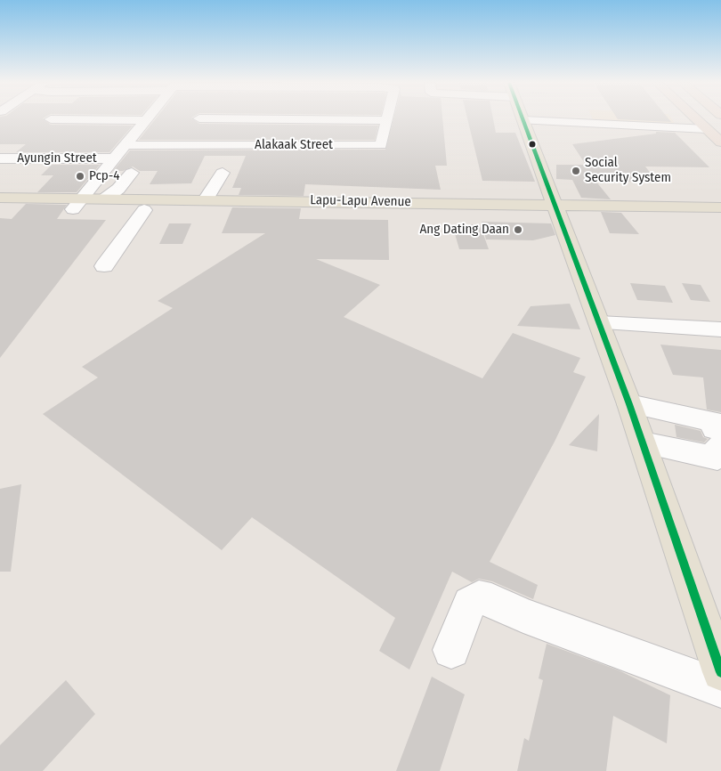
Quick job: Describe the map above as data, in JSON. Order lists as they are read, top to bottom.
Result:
{
  "streets": {
    "main road": ["Lapu-Lapu Avenue"],
    "street": ["Alakaak Street", "Ayungin Street"]
  },
  "places": ["Social Security System", "Pcp-4", "Ang Dating Daan"]
}
